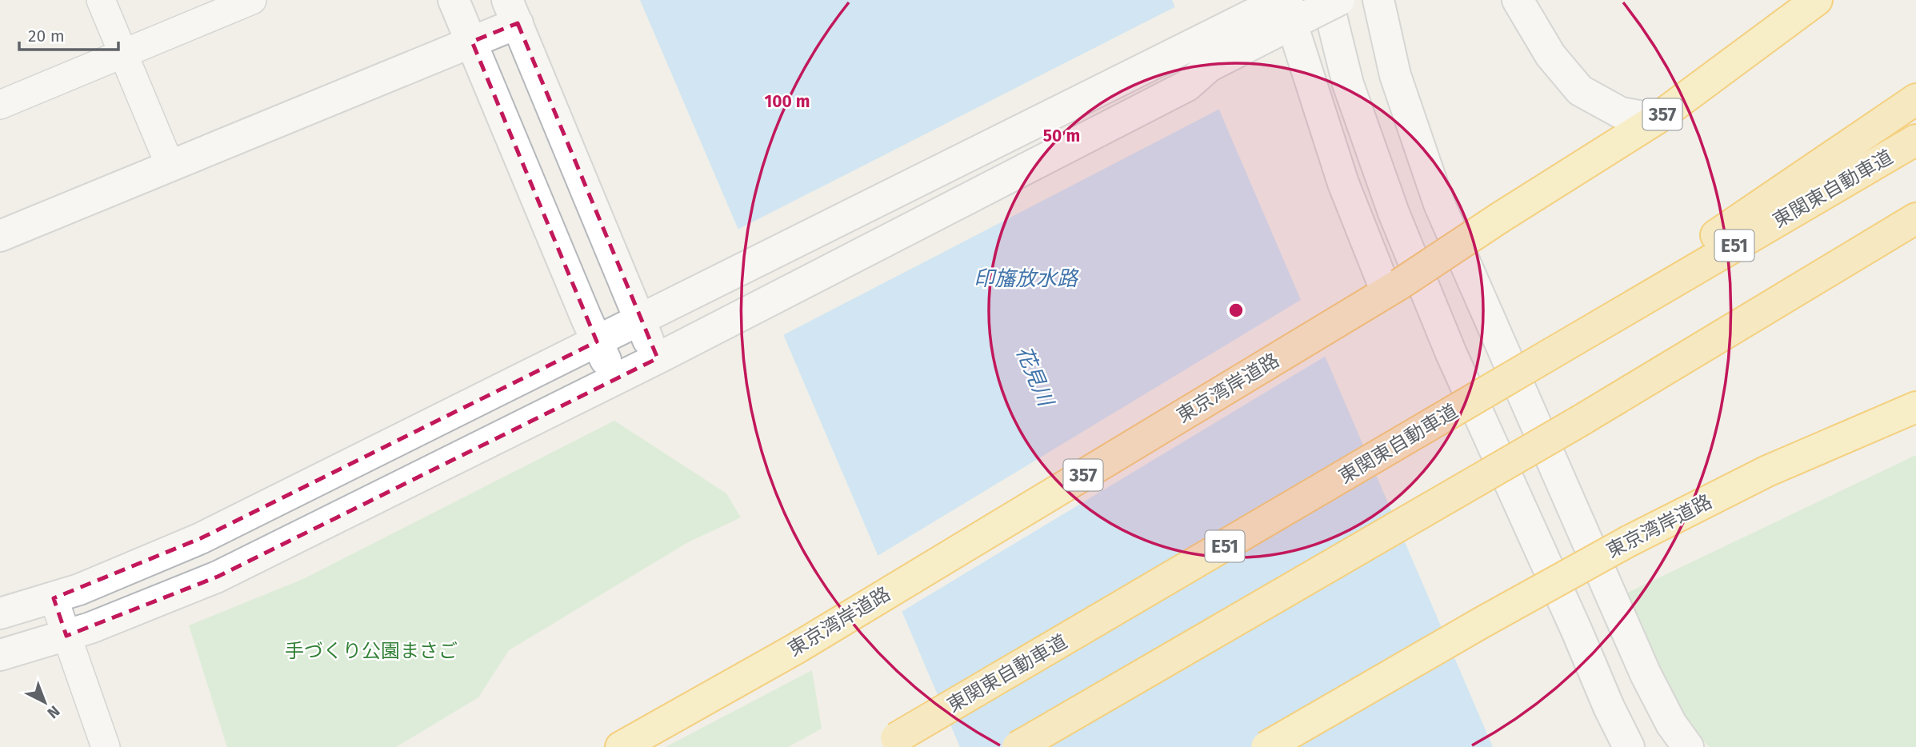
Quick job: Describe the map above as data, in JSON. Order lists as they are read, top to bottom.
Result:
{
  "streets": {
    "highway": [
      "357",
      "東関東自動車道",
      "E51",
      "東京湾岸道路"
    ]
  },
  "water": ["印旛放水路", "花見川"],
  "parks": ["手づくり公園まさご"],
  "scale_bar": "20 m",
  "north": "bottom right",
  "rings": ["100 m", "50 m"]
}
